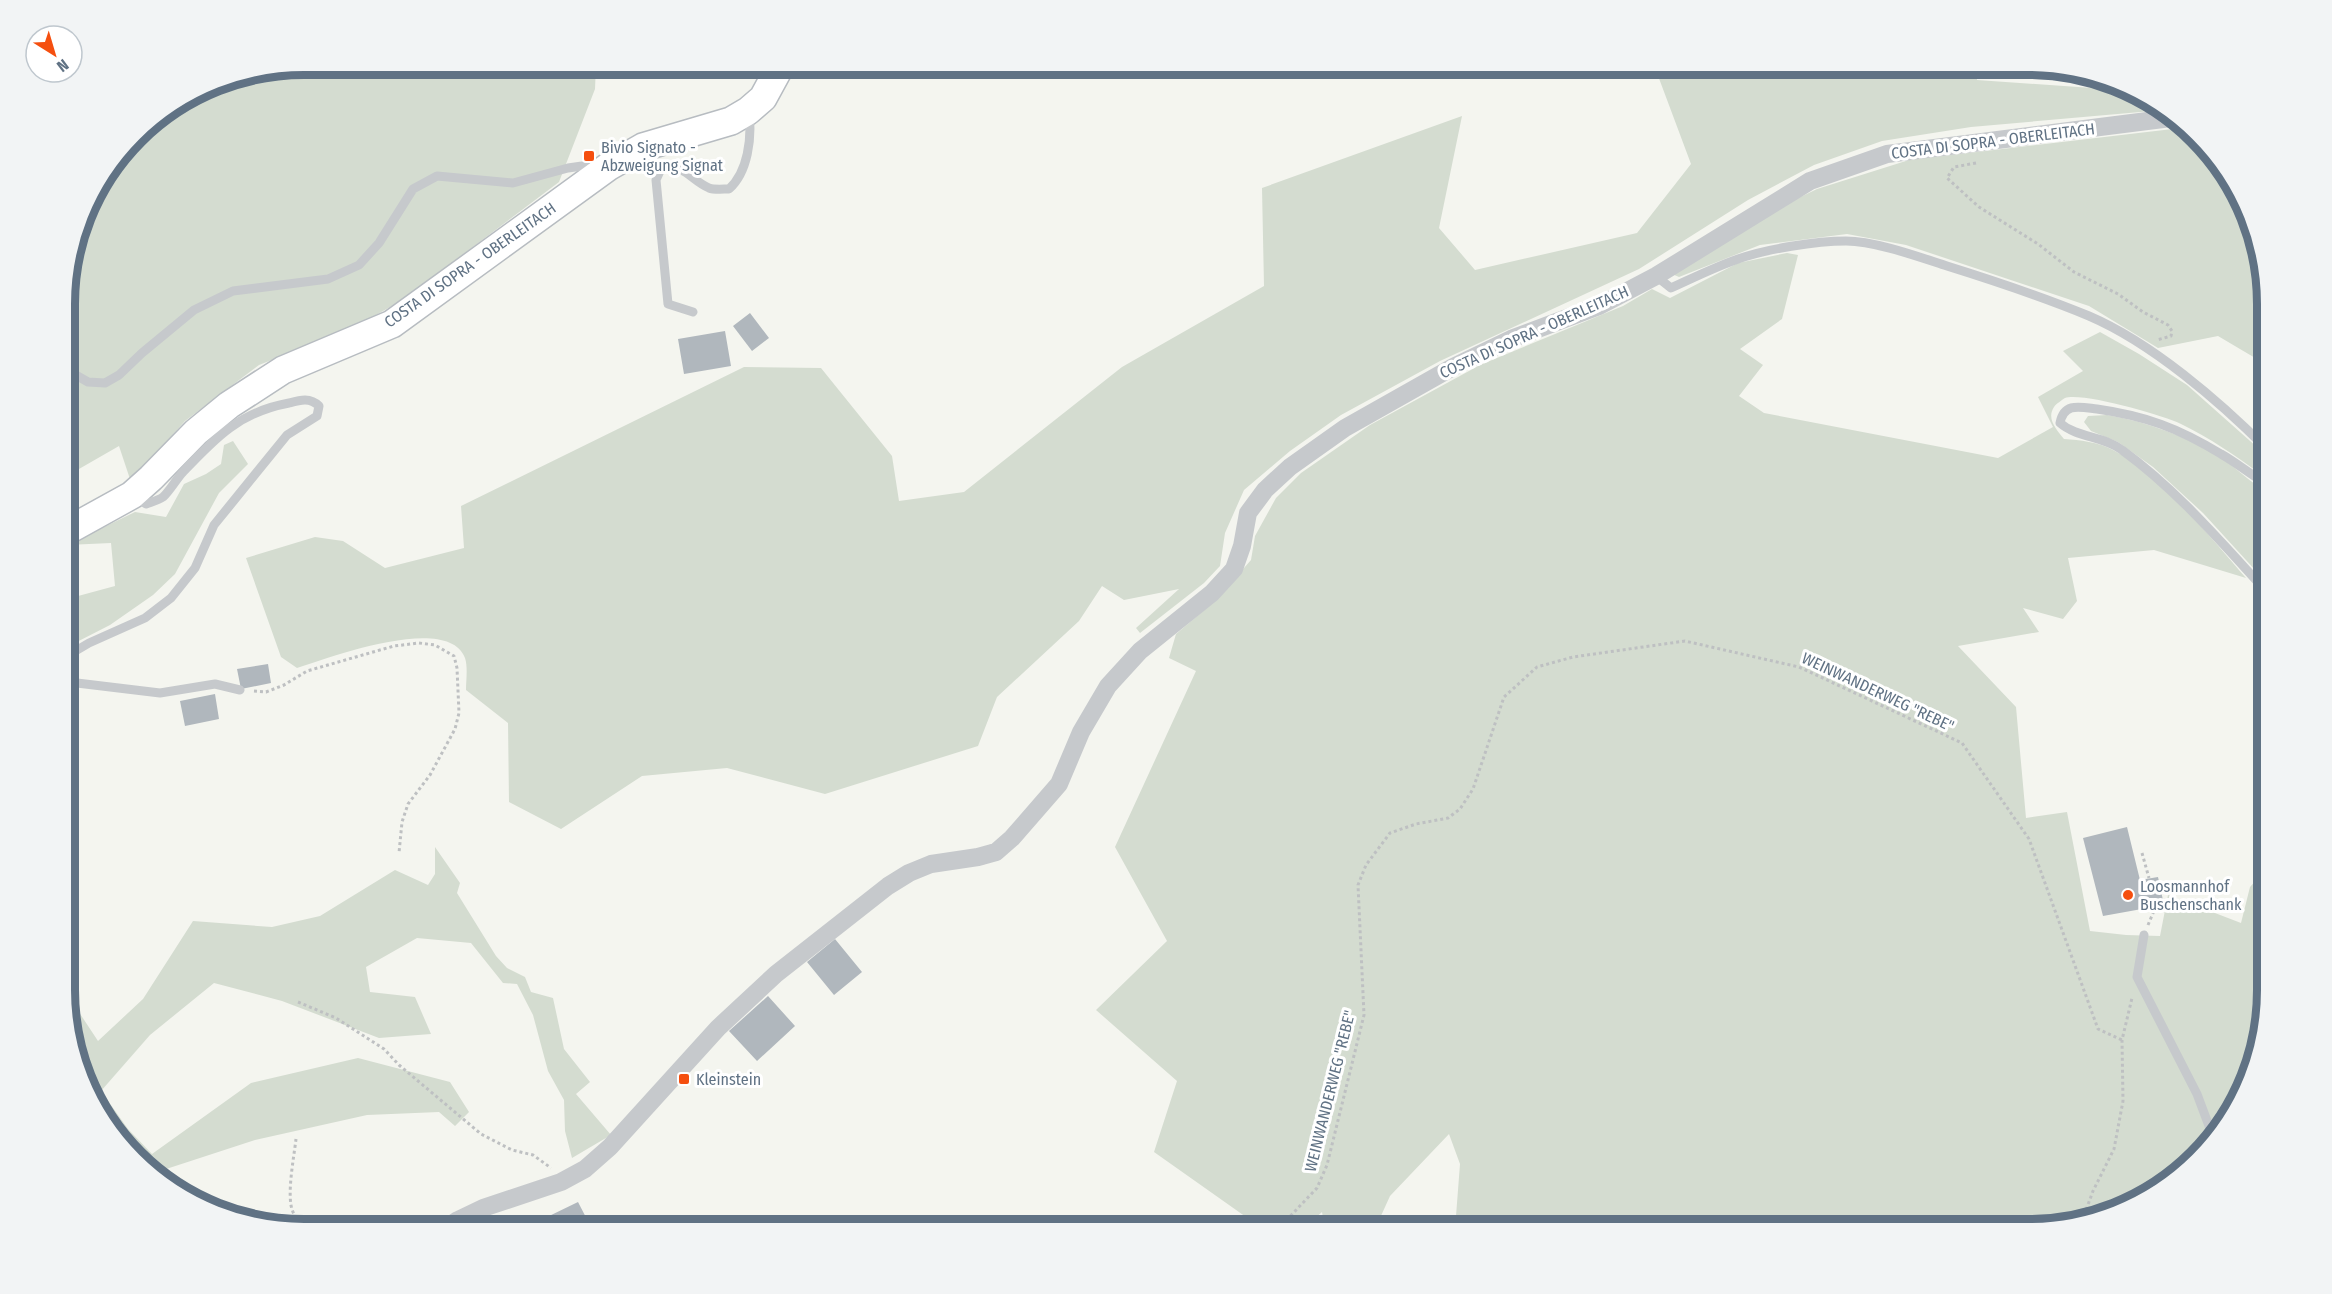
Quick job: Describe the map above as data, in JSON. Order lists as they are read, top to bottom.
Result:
{
  "streets": {
    "main road": ["COSTA DI SOPRA - OBERLEITACH"],
    "path": ["WEINWANDERWEG \"REBE\""]
  },
  "places": {
    "transit": ["Bivio Signato - Abzweigung Signat", "Kleinstein"],
    "other": ["Loosmannhof Buschenschank"]
  },
  "north": "bottom right"
}
